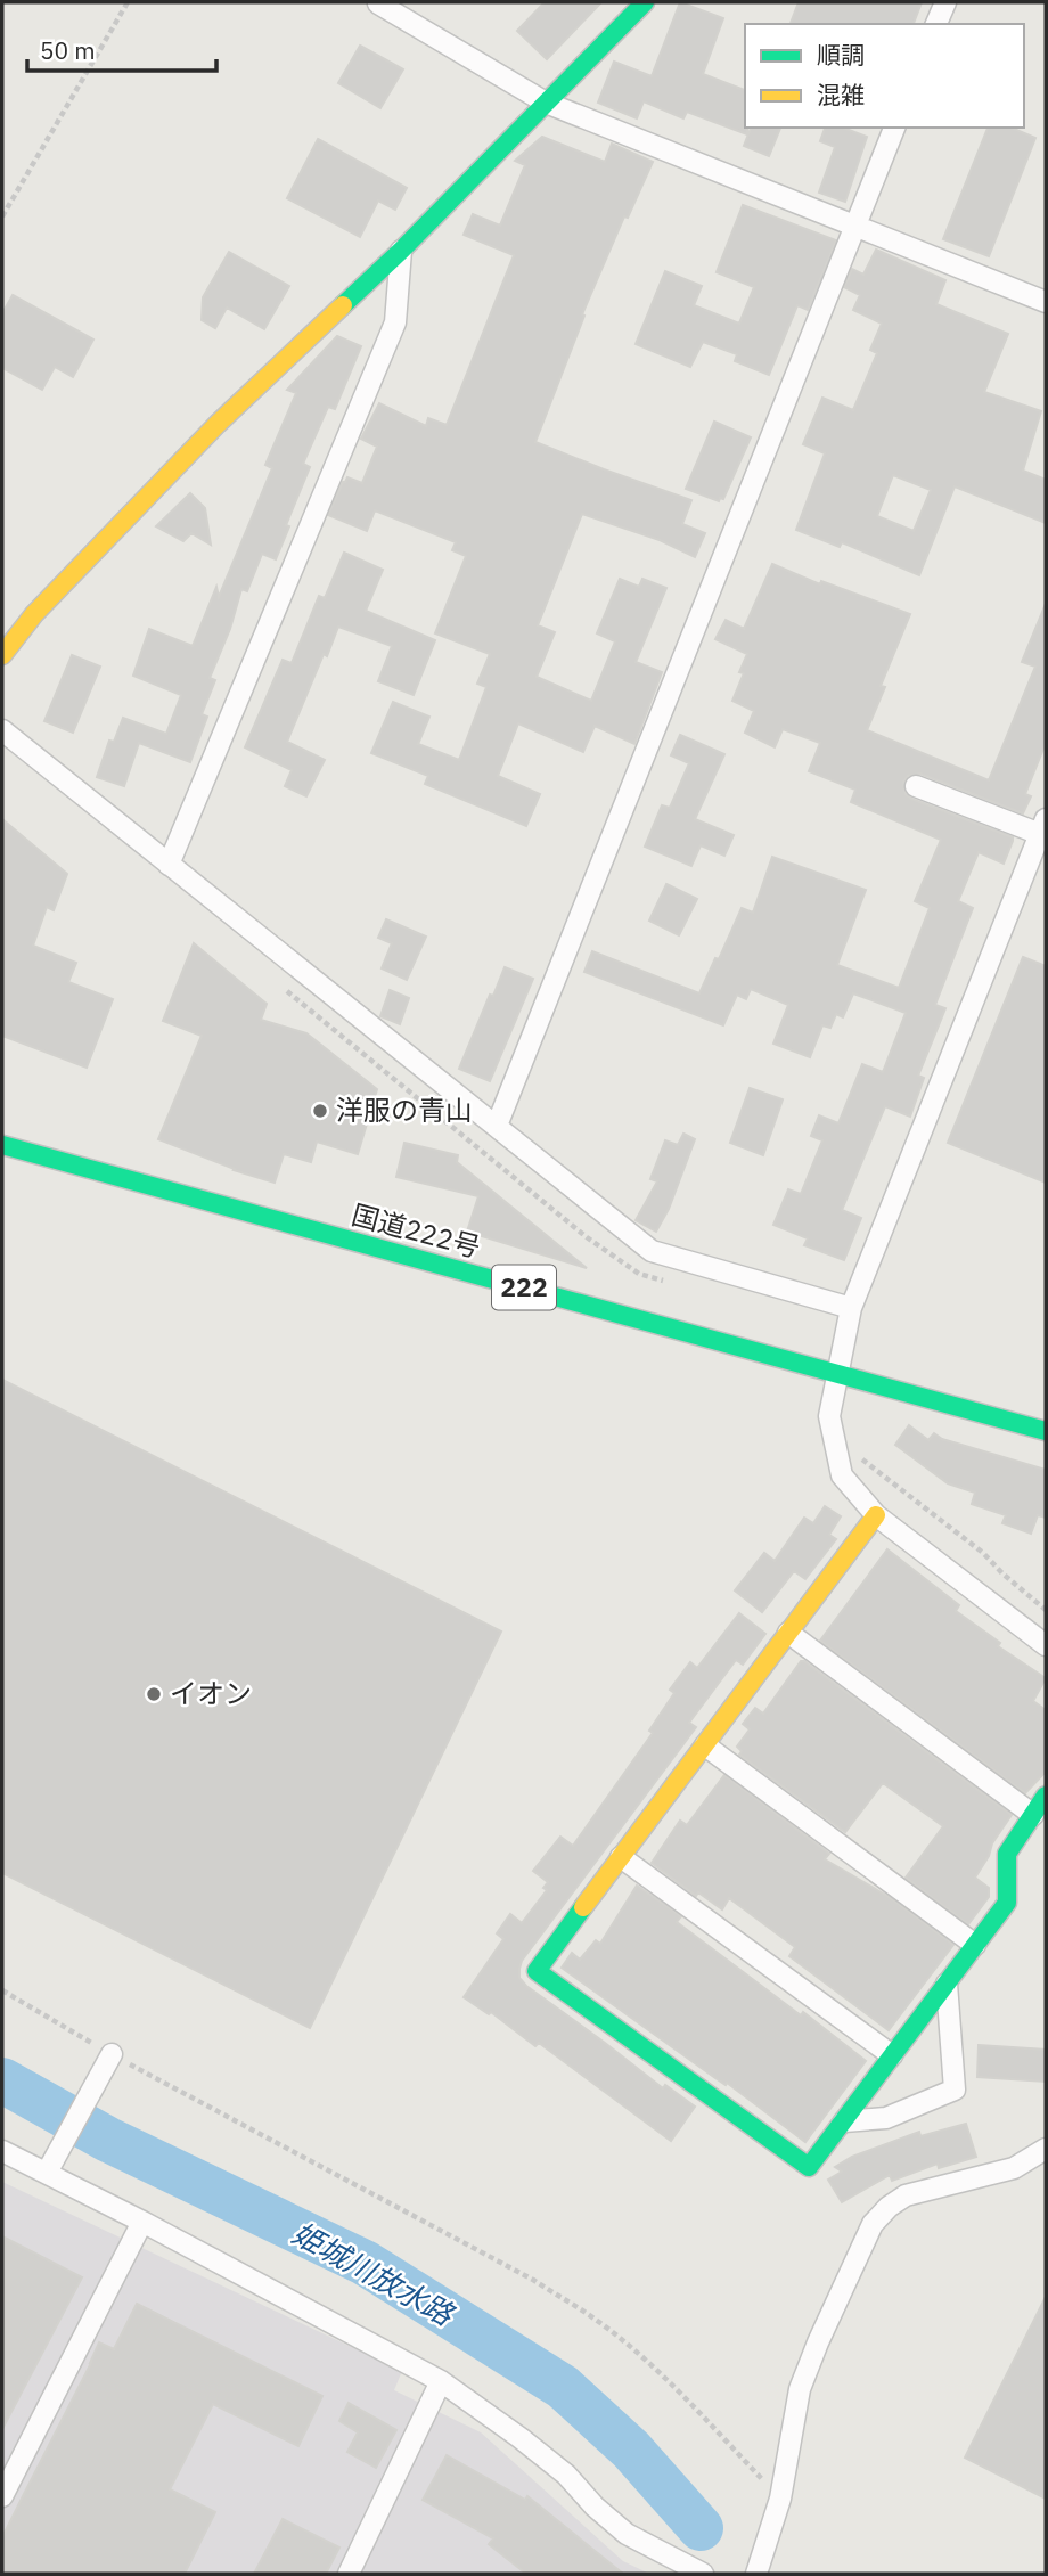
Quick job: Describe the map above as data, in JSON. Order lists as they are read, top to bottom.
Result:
{
  "streets": {
    "main road": ["国道222号", "222"]
  },
  "water": ["姫城川放水路"],
  "places": ["洋服の青山", "イオン"],
  "legend": ["順調", "混雑"],
  "scale_bar": "50 m"
}
